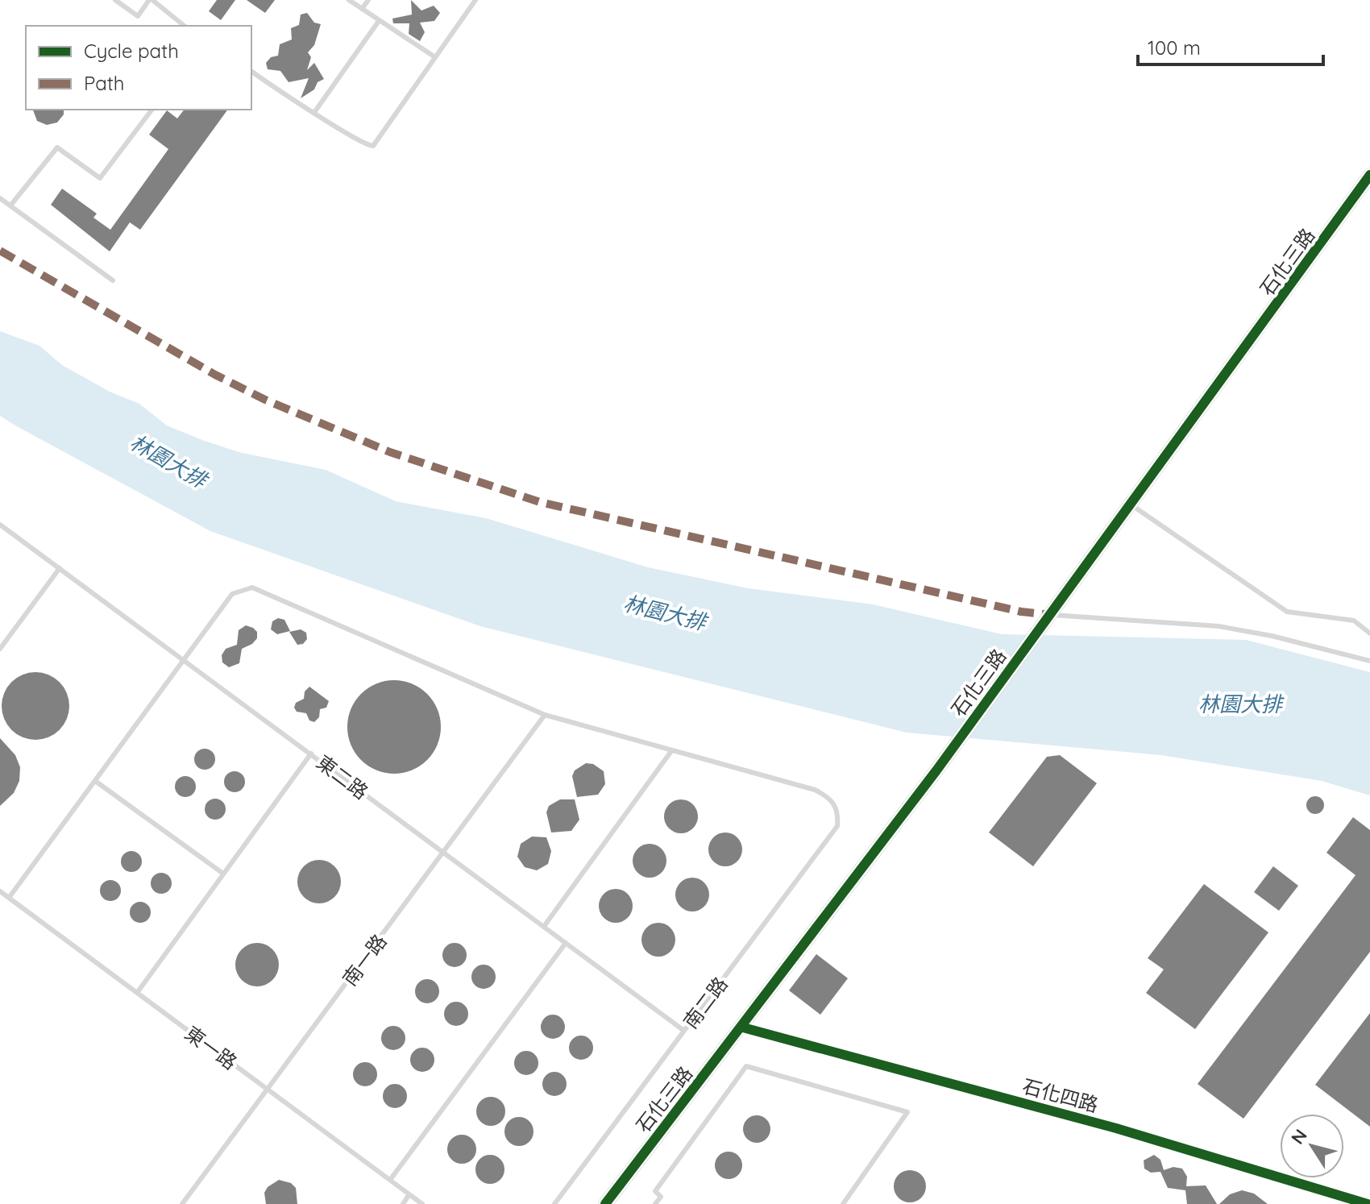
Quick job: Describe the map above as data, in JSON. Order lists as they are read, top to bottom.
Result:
{
  "streets": {
    "street": ["石化三路", "石化四路"],
    "lane": [
      "東二路",
      "南一路",
      "南二路",
      "東一路"
    ]
  },
  "crossings": [
    ["石化三路", "石化四路"],
    ["東二路", "南一路"],
    ["東二路", "南二路"],
    ["南一路", "東一路"]
  ],
  "water": ["林園大排"],
  "legend": ["Cycle path", "Path"],
  "scale_bar": "100 m",
  "north": "top left"
}
